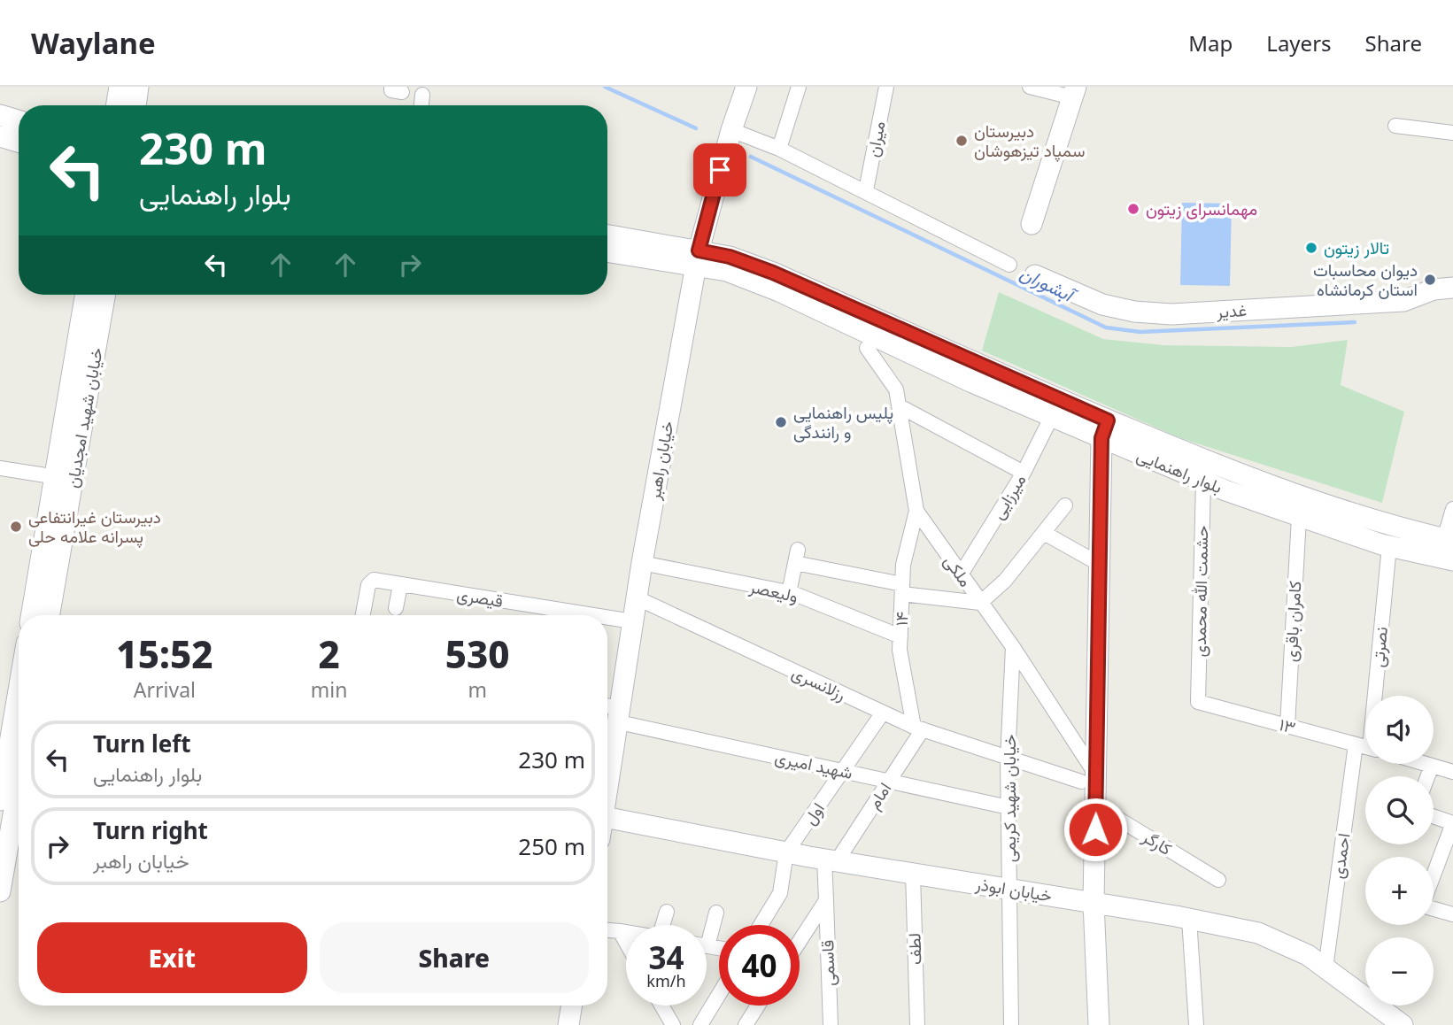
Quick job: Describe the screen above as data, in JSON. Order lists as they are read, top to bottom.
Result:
{
  "streets": {
    "main road": [
      "غدیر",
      "خیابان شهید امجدیان",
      "خیابان راهبر",
      "بلوار راهنمایی",
      "خیابان ابوذر"
    ],
    "street": [
      "میران",
      "میرزایی",
      "ملکی",
      "ولیعصر",
      "حشمت الله محمدی",
      "قیصری",
      "۱۴",
      "کامران باقری",
      "نصرتی",
      "رزلانسری",
      "۱۳",
      "شهید امیری",
      "امام",
      "خیابان شهید کریمی",
      "اول",
      "کارگر",
      "احمدی",
      "لطف",
      "قاسمی"
    ]
  },
  "crossings": [
    ["خیابان راهبر", "بلوار راهنمایی"],
    ["خیابان راهبر", "ولیعصر"],
    ["خیابان راهبر", "قیصری"],
    ["خیابان راهبر", "رزلانسری"],
    ["خیابان راهبر", "شهید امیری"],
    ["بلوار راهنمایی", "میرزایی"],
    ["بلوار راهنمایی", "حشمت الله محمدی"],
    ["بلوار راهنمایی", "کامران باقری"],
    ["بلوار راهنمایی", "نصرتی"],
    ["میرزایی", "ملکی"],
    ["ملکی", "۱۴"],
    ["ملکی", "رزلانسری"],
    ["ملکی", "خیابان شهید کریمی"],
    ["ولیعصر", "۱۴"],
    ["حشمت الله محمدی", "۱۳"],
    ["۱۴", "رزلانسری"],
    ["۱۴", "امام"],
    ["کامران باقری", "۱۳"],
    ["رزلانسری", "امام"],
    ["رزلانسری", "خیابان شهید کریمی"],
    ["رزلانسری", "اول"],
    ["۱۳", "احمدی"],
    ["شهید امیری", "امام"],
    ["شهید امیری", "خیابان شهید کریمی"],
    ["شهید امیری", "اول"],
    ["امام", "خیابان ابوذر"],
    ["امام", "قاسمی"],
    ["خیابان شهید کریمی", "خیابان ابوذر"],
    ["اول", "خیابان ابوذر"],
    ["احمدی", "خیابان ابوذر"],
    ["خیابان ابوذر", "لطف"],
    ["خیابان ابوذر", "قاسمی"]
  ],
  "water": ["آبشوران"],
  "places": [
    "دبیرستان سمپاد تیزهوشان",
    "مهمانسرای زیتون",
    "تالار زیتون",
    "دیوان محاسبات استان کرمانشاه",
    "پلیس راهنمایی و رانندگی",
    "دبیرستان غیرانتفاعی پسرانه علامه حلی"
  ],
  "page": {
    "header": "Waylane",
    "nav": ["Map", "Layers", "Share"],
    "turn": ["230 m", "بلوار راهنمایی"],
    "eta": [
      "15:52",
      "Arrival",
      "2",
      "min",
      "530",
      "m"
    ],
    "map_buttons": ["+", "−"],
    "list": [
      {
        "name": "Turn left",
        "note": "بلوار راهنمایی",
        "value": "230 m"
      },
      {
        "name": "Turn right",
        "note": "خیابان راهبر",
        "value": "250 m"
      }
    ],
    "buttons": ["Exit", "Share"],
    "speed": "34 km/h",
    "limit": "40"
  }
}
